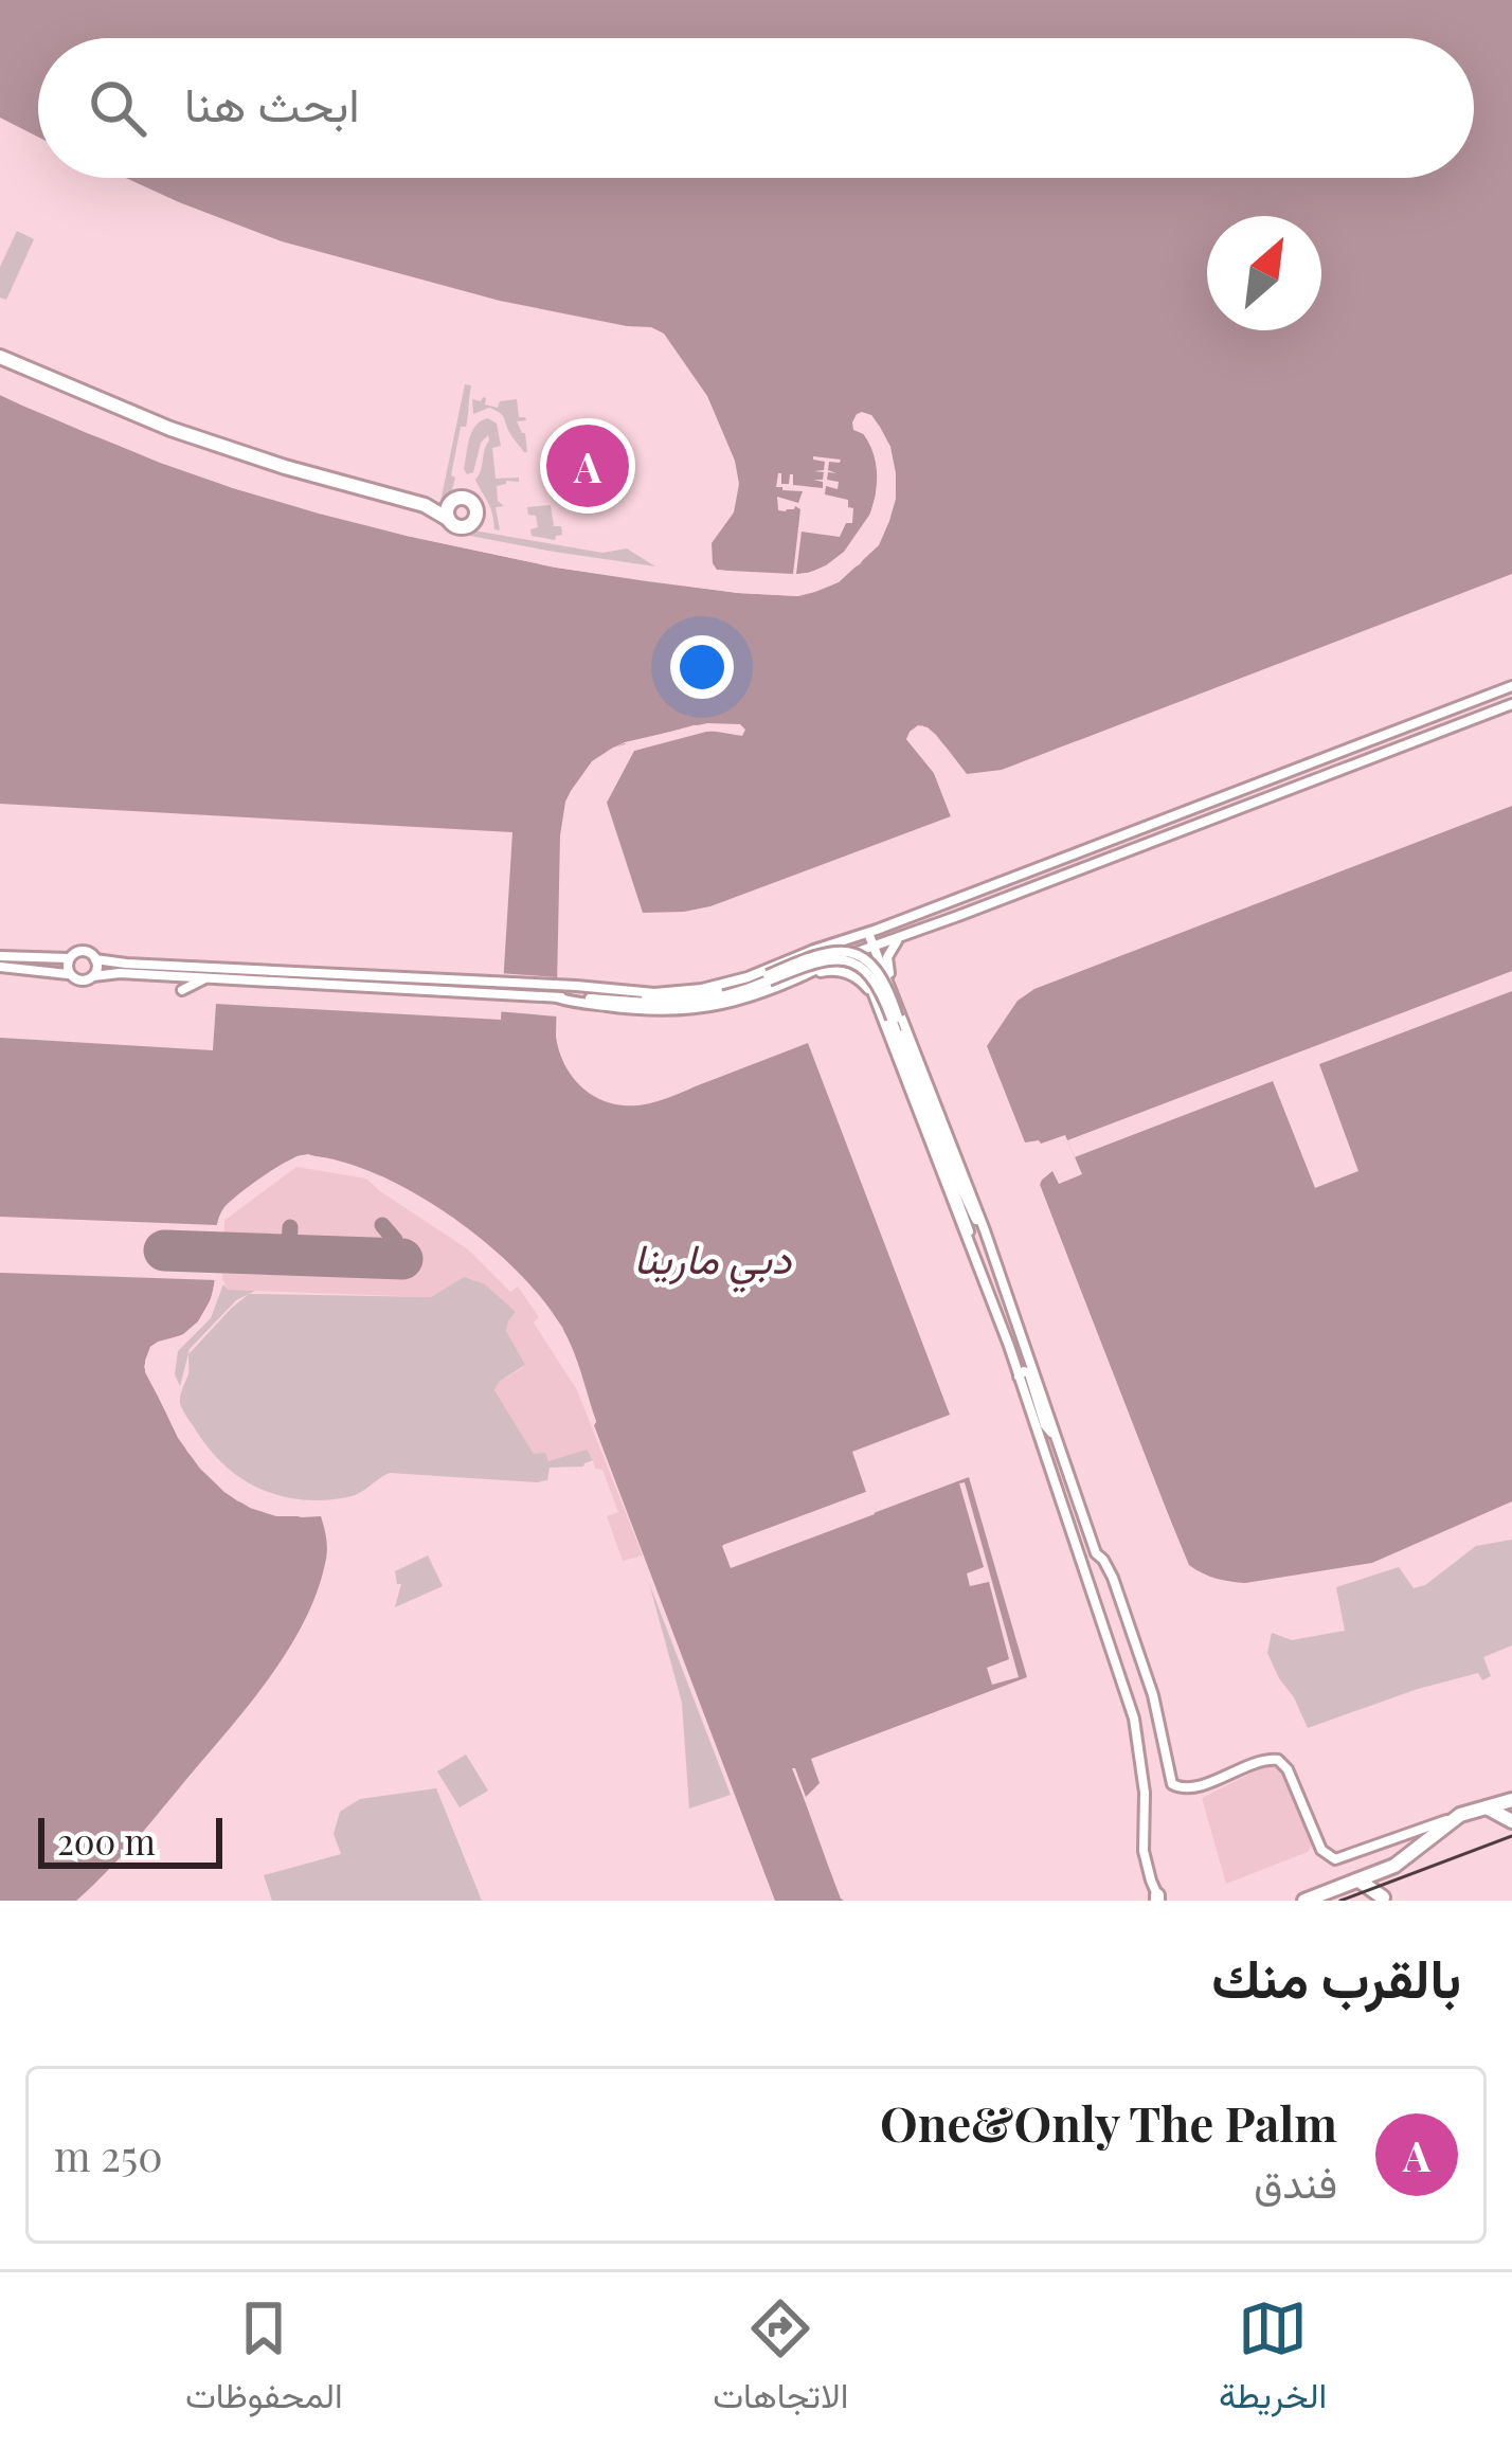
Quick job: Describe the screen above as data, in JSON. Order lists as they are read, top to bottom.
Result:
{
  "water": ["دبي مارينا"],
  "scale_bar": "200 m",
  "north": "top right",
  "page": {
    "search": "ابحث هنا",
    "pins": "A",
    "scale": "200 m",
    "heading": "بالقرب منك",
    "list": [
      {
        "mark": "A",
        "name": "One&Only The Palm",
        "note": "فندق",
        "value": "250 m"
      }
    ],
    "nav": ["الخريطة", "الاتجاهات", "المحفوظات"]
  }
}
